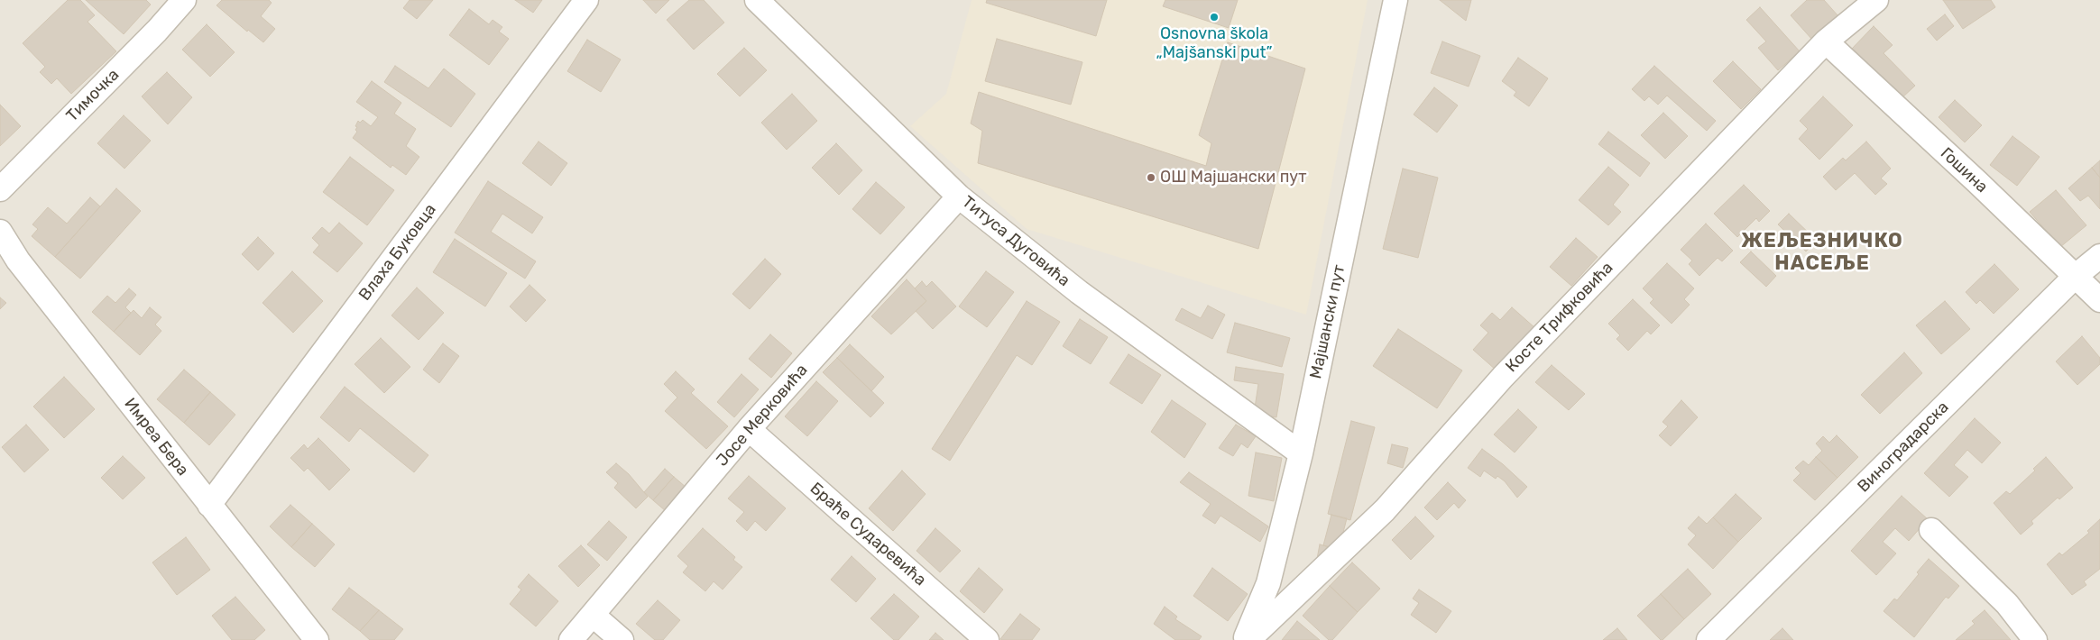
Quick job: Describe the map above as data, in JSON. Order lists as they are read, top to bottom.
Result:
{
  "streets": {
    "street": [
      "Тимочка",
      "Гошина",
      "Титуса Дуговића",
      "Влаха Буковца",
      "Косте Трифковића",
      "Мајшански пут",
      "Јосе Мерковића",
      "Имреа Бера",
      "Виноградарска",
      "Браће Сударевића"
    ]
  },
  "crossings": [
    ["Гошина", "Косте Трифковића"],
    ["Гошина", "Виноградарска"],
    ["Титуса Дуговића", "Мајшански пут"],
    ["Титуса Дуговића", "Јосе Мерковића"],
    ["Влаха Буковца", "Имреа Бера"],
    ["Јосе Мерковића", "Браће Сударевића"]
  ],
  "districts": ["ЖЕЉЕЗНИЧКО НАСЕЉЕ"],
  "places": ["Osnovna škola „Majšanski put”", "ОШ Мајшански пут"]
}
